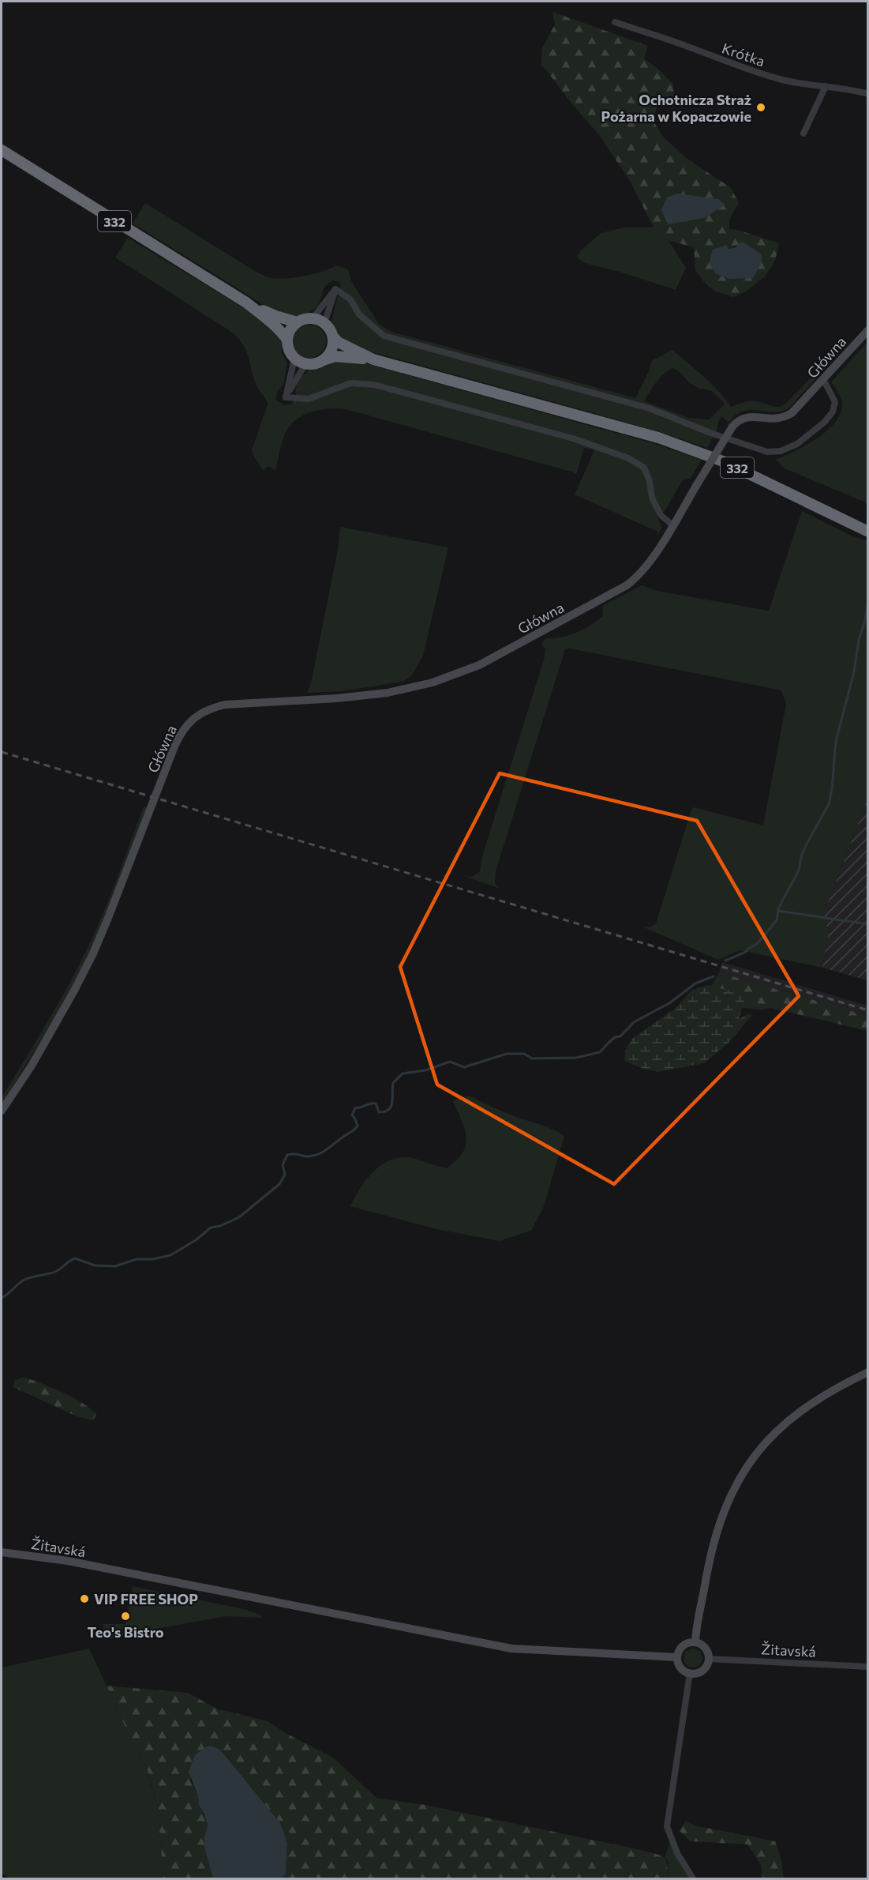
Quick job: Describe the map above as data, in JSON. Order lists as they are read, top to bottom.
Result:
{
  "streets": {
    "highway": ["332"],
    "street": ["Krótka", "Główna", "Žitavská"]
  },
  "places": ["Ochotnicza Straż Pożarna w Kopaczowie", "VIP FREE SHOP", "Teo's Bistro"]
}
